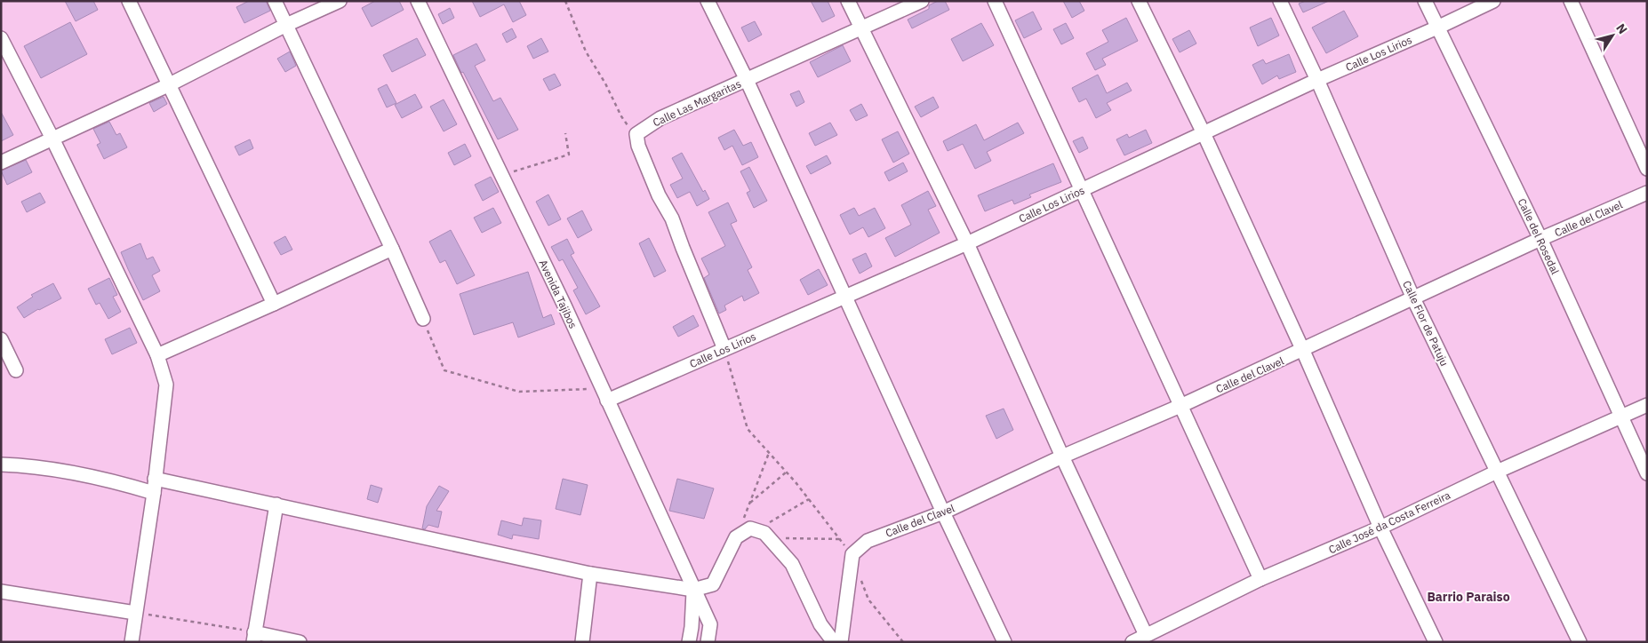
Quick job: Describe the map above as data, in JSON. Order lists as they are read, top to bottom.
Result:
{
  "streets": {
    "street": [
      "Calle Los Lirios",
      "Calle Las Margaritas",
      "Calle del Clavel",
      "Calle del Rosedal",
      "Avenida Tajibos",
      "Calle Flor de Patuju",
      "Calle José da Costa Ferreira"
    ]
  },
  "crossings": [
    ["Calle Los Lirios", "Calle del Rosedal"],
    ["Calle Los Lirios", "Avenida Tajibos"],
    ["Calle Los Lirios", "Calle Flor de Patuju"],
    ["Calle del Clavel", "Calle del Rosedal"],
    ["Calle del Clavel", "Calle Flor de Patuju"],
    ["Calle del Rosedal", "Calle José da Costa Ferreira"],
    ["Calle Flor de Patuju", "Calle José da Costa Ferreira"]
  ],
  "districts": ["Barrio Paraiso"],
  "north": "top right"
}
